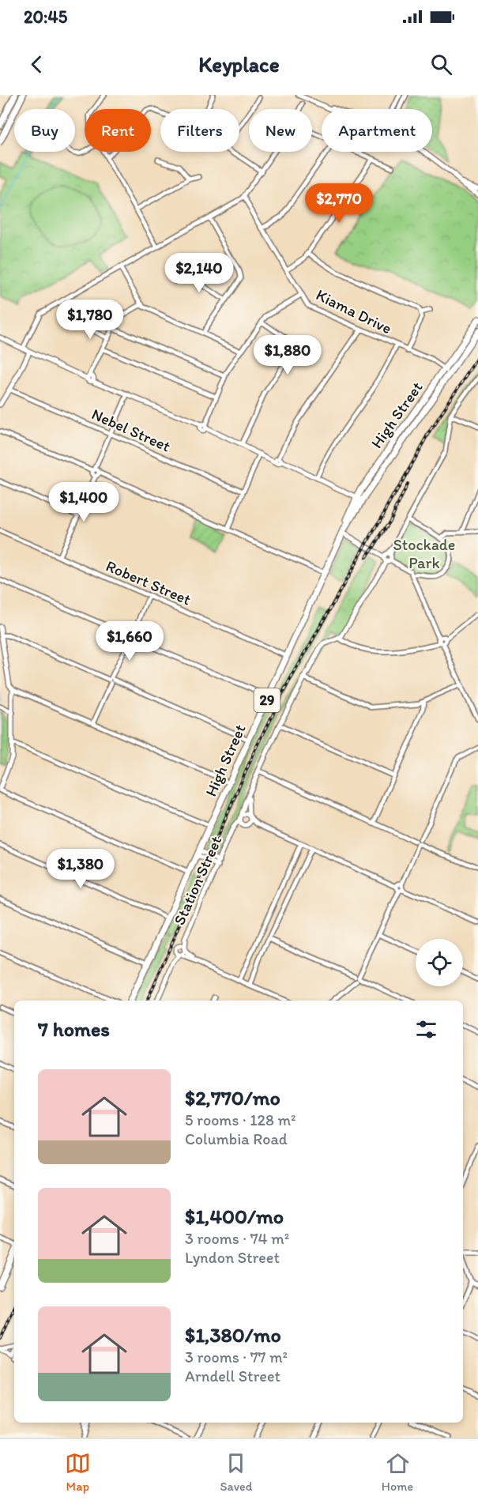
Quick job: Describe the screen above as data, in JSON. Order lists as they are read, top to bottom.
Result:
{
  "streets": {
    "main road": ["High Street", "29"],
    "street": [
      "Kiama Drive",
      "Nebel Street",
      "Robert Street",
      "Station Street"
    ]
  },
  "crossings": [
    ["Kiama Drive", "High Street"],
    ["High Street", "Robert Street"]
  ],
  "parks": ["Stockade Park"],
  "page": {
    "status": "20:45",
    "header": "Keyplace",
    "chip": [
      "Buy",
      "Rent",
      "Filters",
      "New",
      "Apartment"
    ],
    "price": [
      "$2,770",
      "$2,140",
      "$1,780",
      "$1,880",
      "$1,400",
      "$1,660",
      "$1,380"
    ],
    "heading": "7 homes",
    "list": [
      {
        "name": "$2,770/mo",
        "note": "5 rooms · 128 m² · Columbia Road"
      },
      {
        "name": "$1,400/mo",
        "note": "3 rooms · 74 m² · Lyndon Street"
      },
      {
        "name": "$1,380/mo",
        "note": "3 rooms · 77 m² · Arndell Street"
      }
    ],
    "tabs": ["Map", "Saved", "Home"]
  }
}
